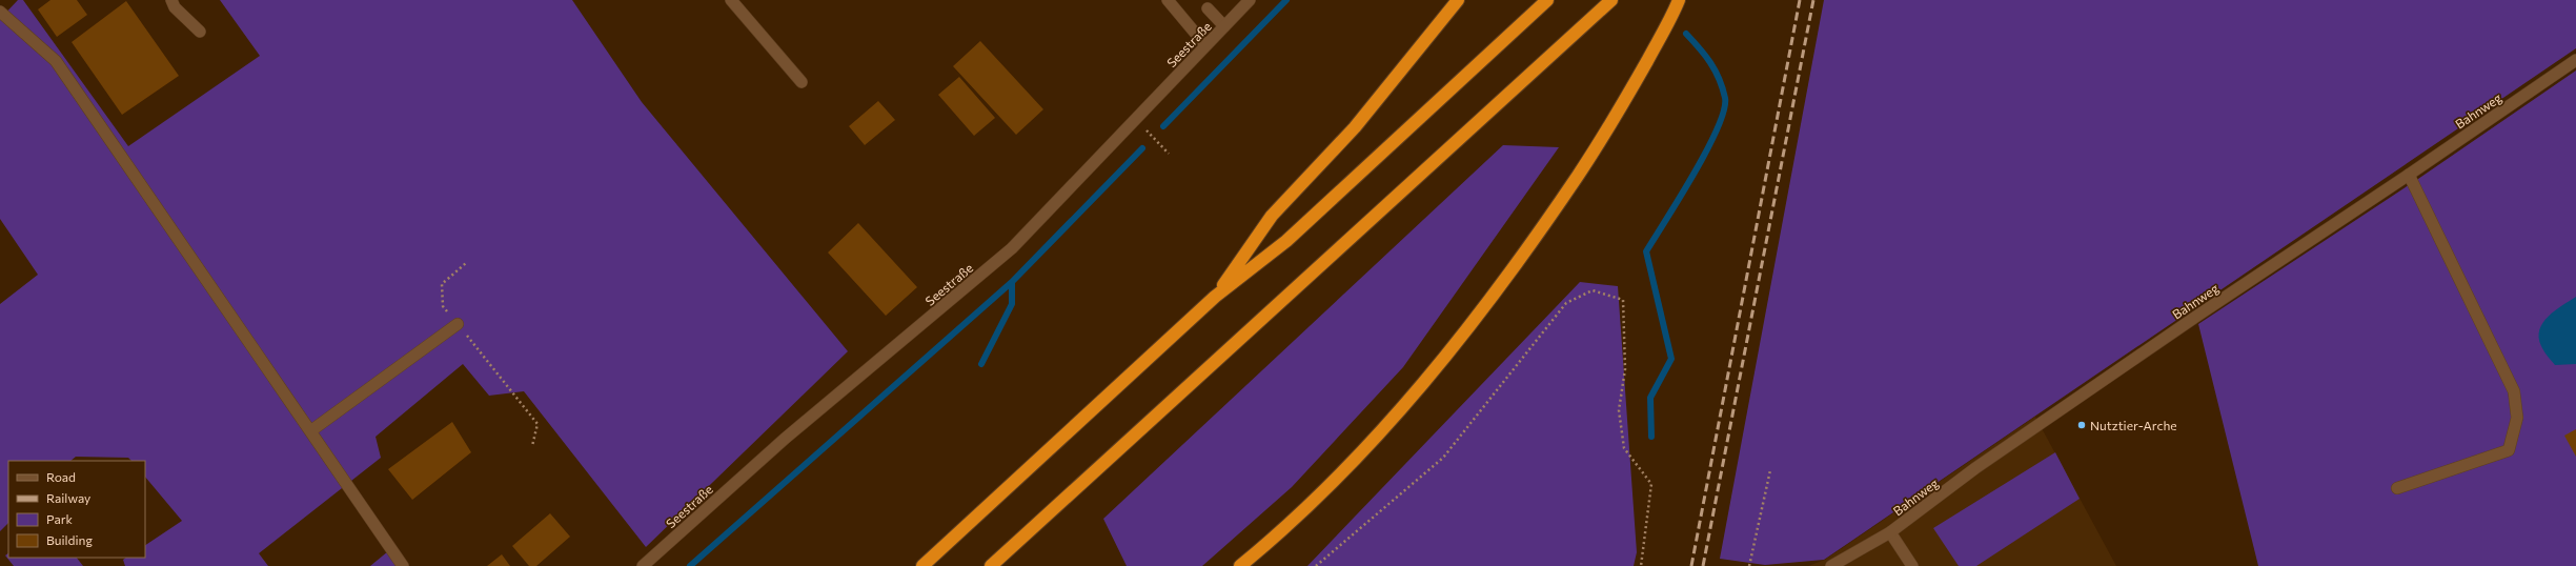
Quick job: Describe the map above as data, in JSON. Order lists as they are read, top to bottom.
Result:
{
  "streets": {
    "street": ["Seestraße", "Bahnweg"]
  },
  "places": ["Nutztier-Arche"],
  "legend": [
    "Road",
    "Railway",
    "Park",
    "Building"
  ]
}
